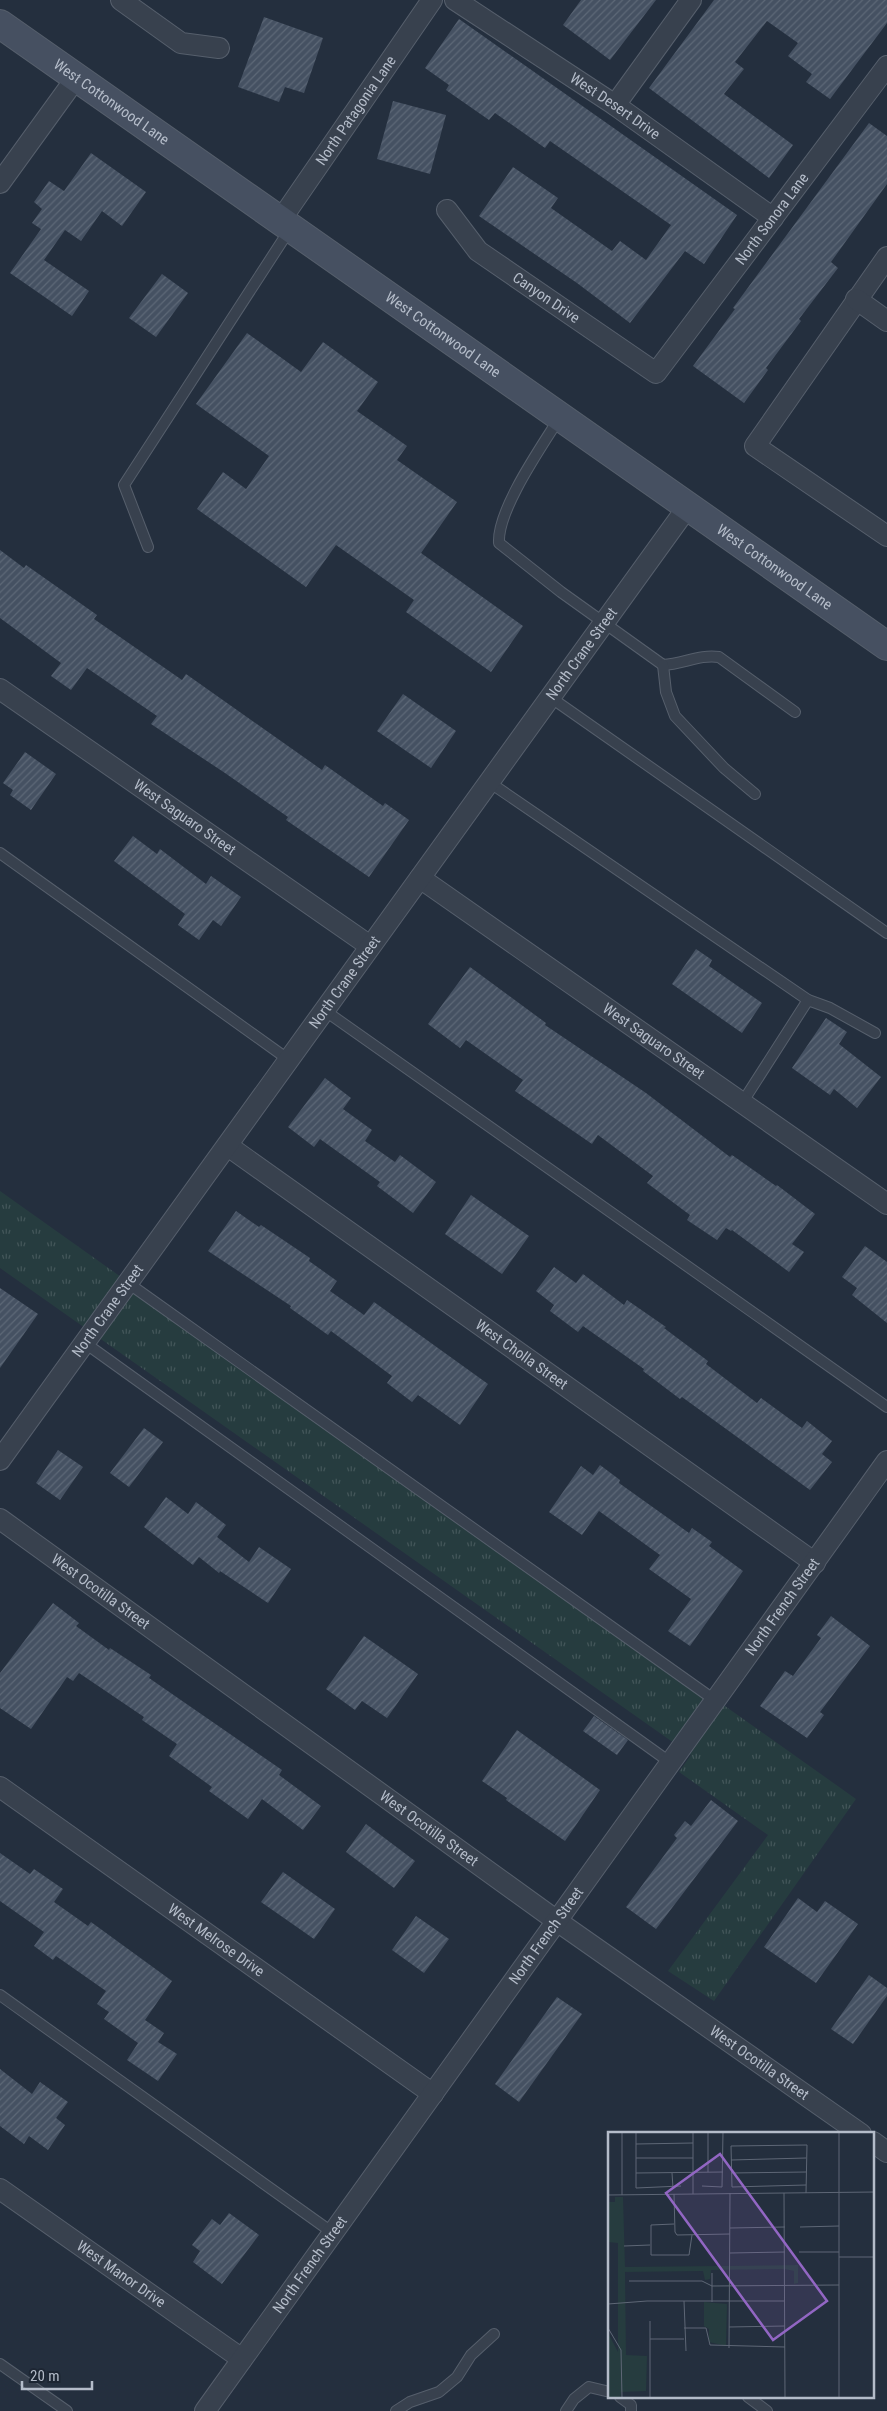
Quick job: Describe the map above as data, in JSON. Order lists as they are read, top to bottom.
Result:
{
  "streets": {
    "main road": ["West Cottonwood Lane"],
    "street": [
      "West Desert Drive",
      "North Patagonia Lane",
      "North Sonora Lane",
      "Canyon Drive",
      "North Crane Street",
      "West Saguaro Street",
      "West Cholla Street",
      "West Ocotilla Street",
      "North French Street",
      "West Melrose Drive",
      "West Manor Drive"
    ]
  },
  "crossings": [
    ["West Cottonwood Lane", "North Patagonia Lane"],
    ["West Cottonwood Lane", "North Crane Street"],
    ["West Desert Drive", "North Sonora Lane"],
    ["North Sonora Lane", "Canyon Drive"],
    ["North Crane Street", "West Saguaro Street"],
    ["North Crane Street", "West Cholla Street"],
    ["West Cholla Street", "North French Street"],
    ["West Ocotilla Street", "North French Street"],
    ["North French Street", "West Melrose Drive"],
    ["North French Street", "West Manor Drive"]
  ],
  "scale_bar": "20 m"
}
